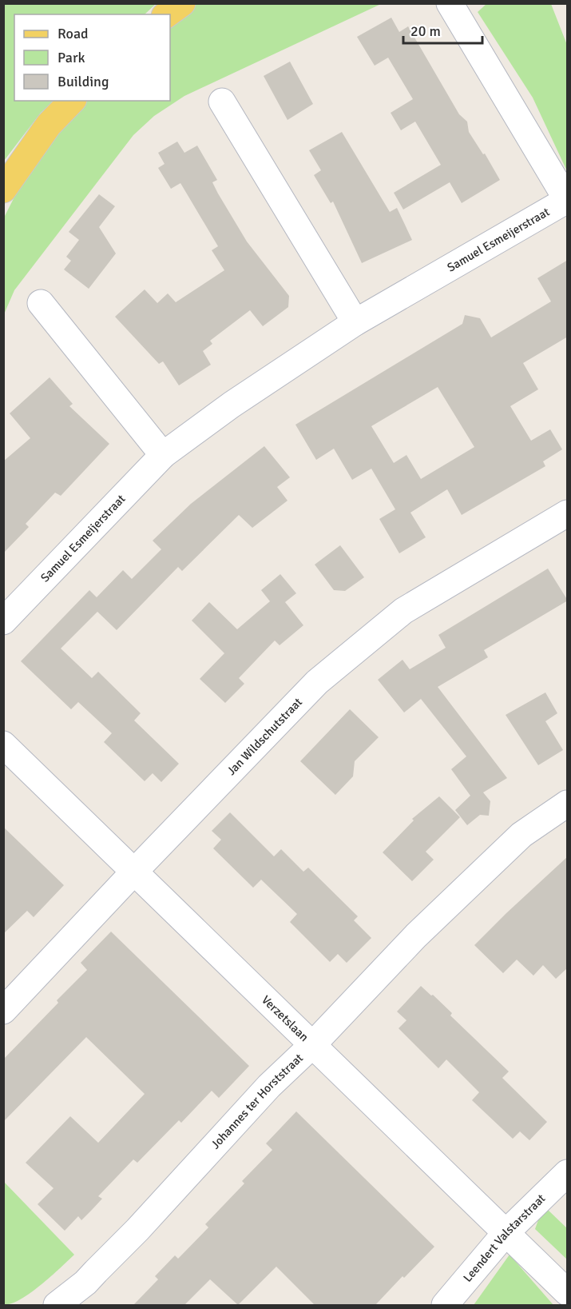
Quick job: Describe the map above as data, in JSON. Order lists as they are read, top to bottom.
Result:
{
  "streets": {
    "street": [
      "Samuel Esmeijerstraat",
      "Jan Wildschutstraat",
      "Verzetslaan",
      "Johannes ter Horststraat",
      "Leendert Valstarstraat"
    ]
  },
  "crossings": [
    ["Jan Wildschutstraat", "Verzetslaan"],
    ["Verzetslaan", "Johannes ter Horststraat"],
    ["Verzetslaan", "Leendert Valstarstraat"]
  ],
  "legend": ["Road", "Park", "Building"],
  "scale_bar": "20 m"
}
